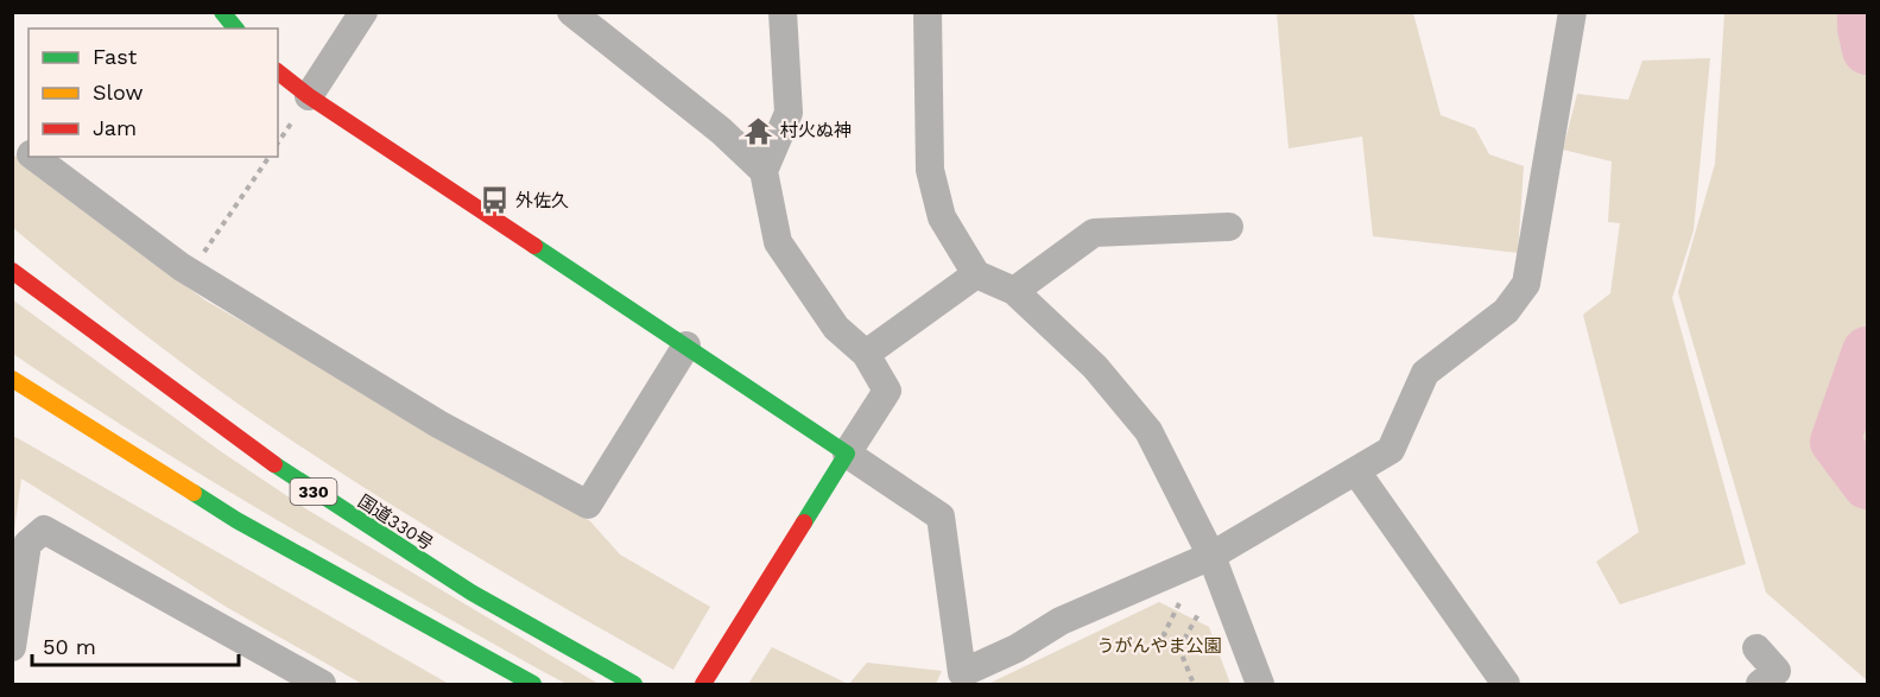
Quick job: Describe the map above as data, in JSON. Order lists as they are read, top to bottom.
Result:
{
  "streets": {
    "main road": ["330", "国道330号"]
  },
  "parks": ["うがんやま公園"],
  "places": {
    "temple": ["村火ぬ神"],
    "bus stop": ["外佐久"]
  },
  "legend": ["Fast", "Slow", "Jam"],
  "scale_bar": "50 m"
}
